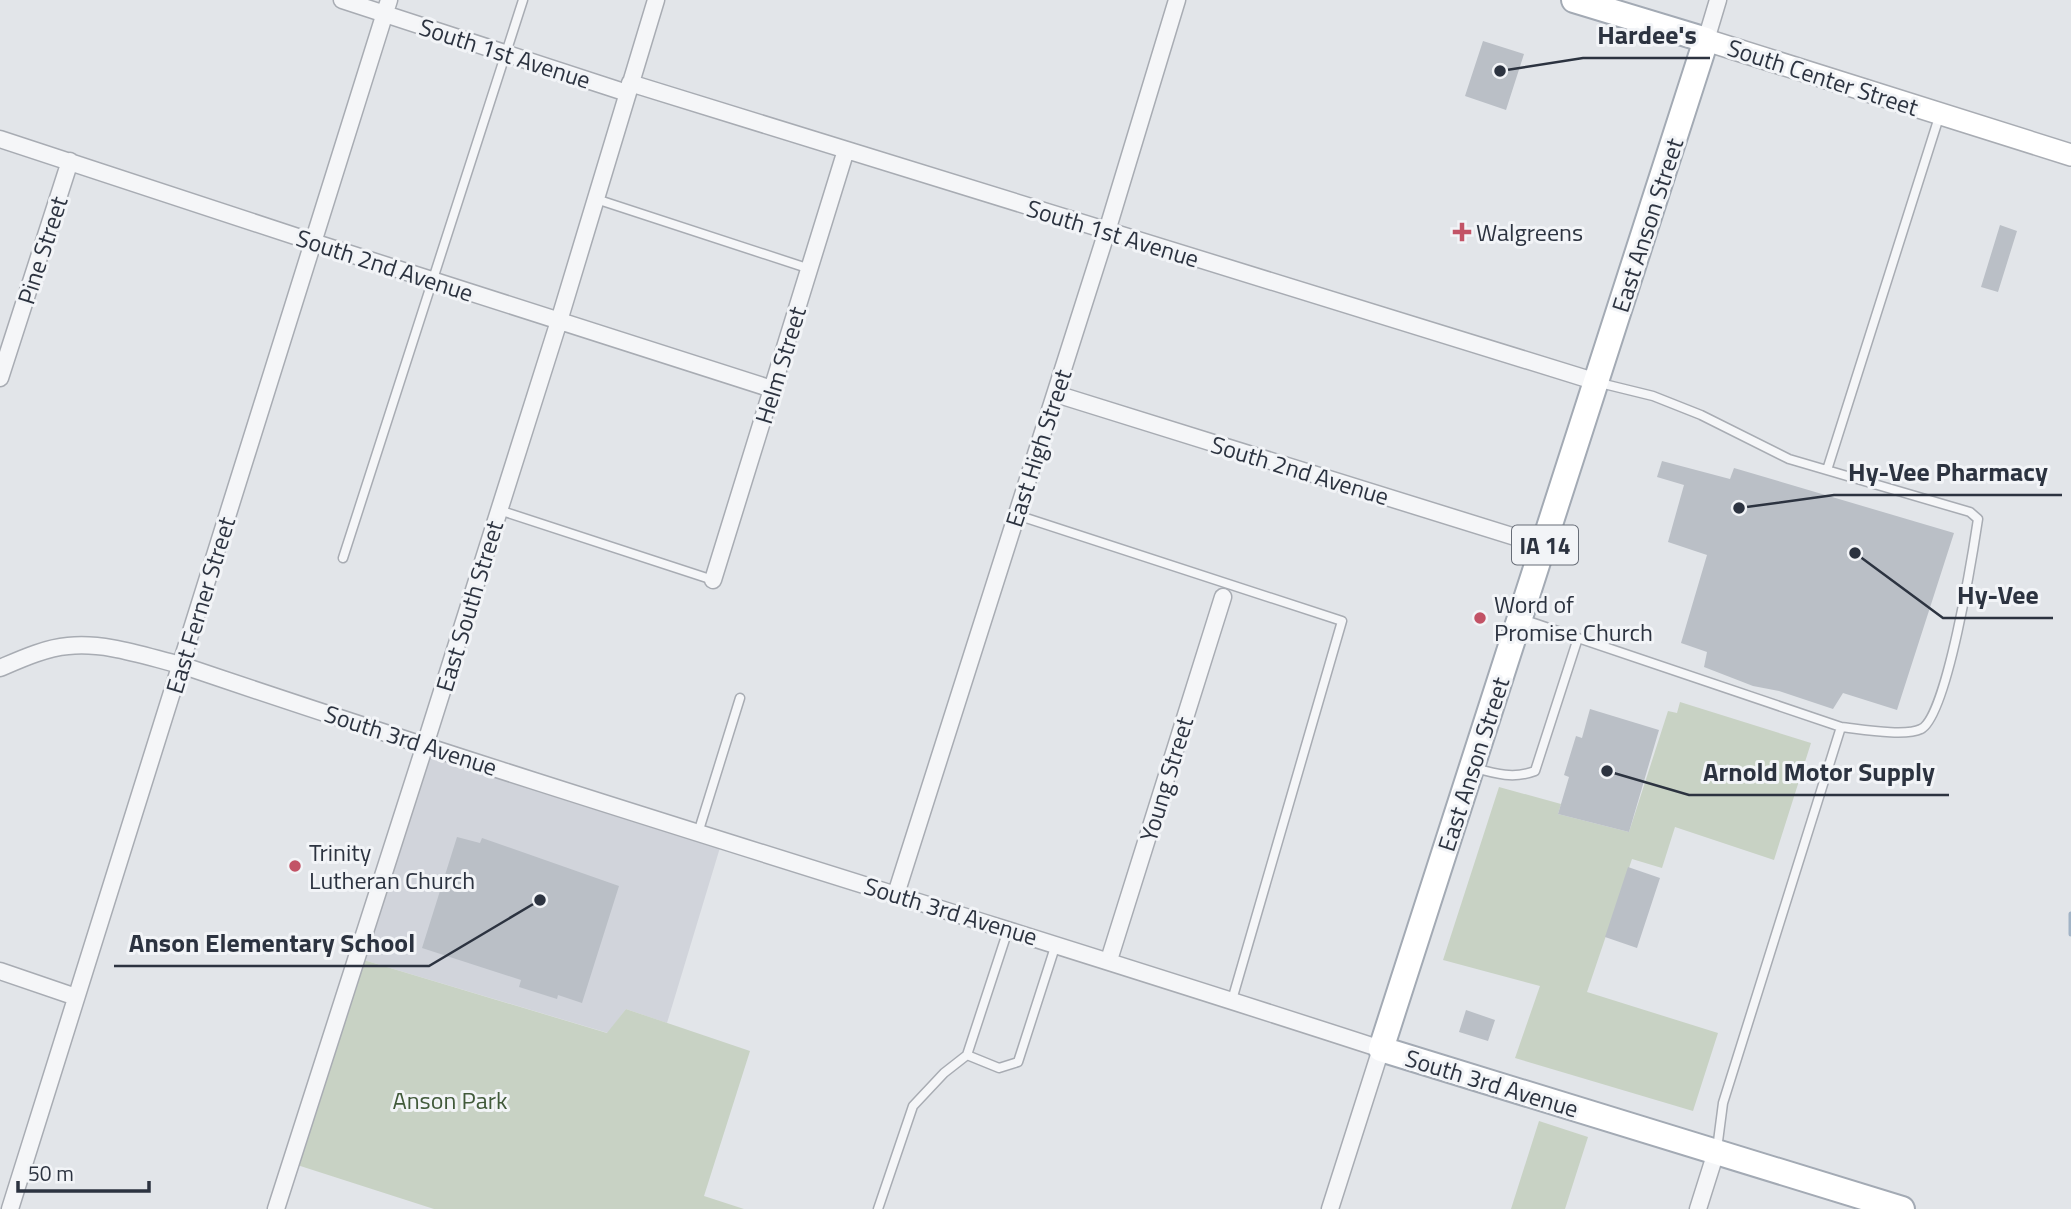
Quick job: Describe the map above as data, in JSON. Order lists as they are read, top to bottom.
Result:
{
  "streets": {
    "main road": [
      "South Center Street",
      "East Anson Street",
      "IA 14",
      "South 3rd Avenue"
    ],
    "street": [
      "South 1st Avenue",
      "Pine Street",
      "South 2nd Avenue",
      "Helm Street",
      "East High Street",
      "East Ferner Street",
      "East South Street",
      "Young Street"
    ]
  },
  "crossings": [
    ["South 1st Avenue", "East Anson Street"],
    ["South 1st Avenue", "Helm Street"],
    ["South 1st Avenue", "East High Street"],
    ["South 1st Avenue", "East Ferner Street"],
    ["South 1st Avenue", "East South Street"],
    ["South Center Street", "East Anson Street"],
    ["East Anson Street", "South 2nd Avenue"],
    ["East Anson Street", "South 3rd Avenue"],
    ["Pine Street", "South 2nd Avenue"],
    ["South 2nd Avenue", "Helm Street"],
    ["South 2nd Avenue", "East High Street"],
    ["South 2nd Avenue", "East Ferner Street"],
    ["South 2nd Avenue", "East South Street"],
    ["East High Street", "South 3rd Avenue"],
    ["East Ferner Street", "South 3rd Avenue"],
    ["East South Street", "South 3rd Avenue"],
    ["South 3rd Avenue", "Young Street"]
  ],
  "parks": ["Anson Park"],
  "places": {
    "other": [
      "Hardee's",
      "Hy-Vee Pharmacy",
      "Hy-Vee",
      "Word of Promise Church",
      "Arnold Motor Supply",
      "Trinity Lutheran Church",
      "Anson Elementary School"
    ],
    "health": ["Walgreens"]
  },
  "scale_bar": "50 m"
}
